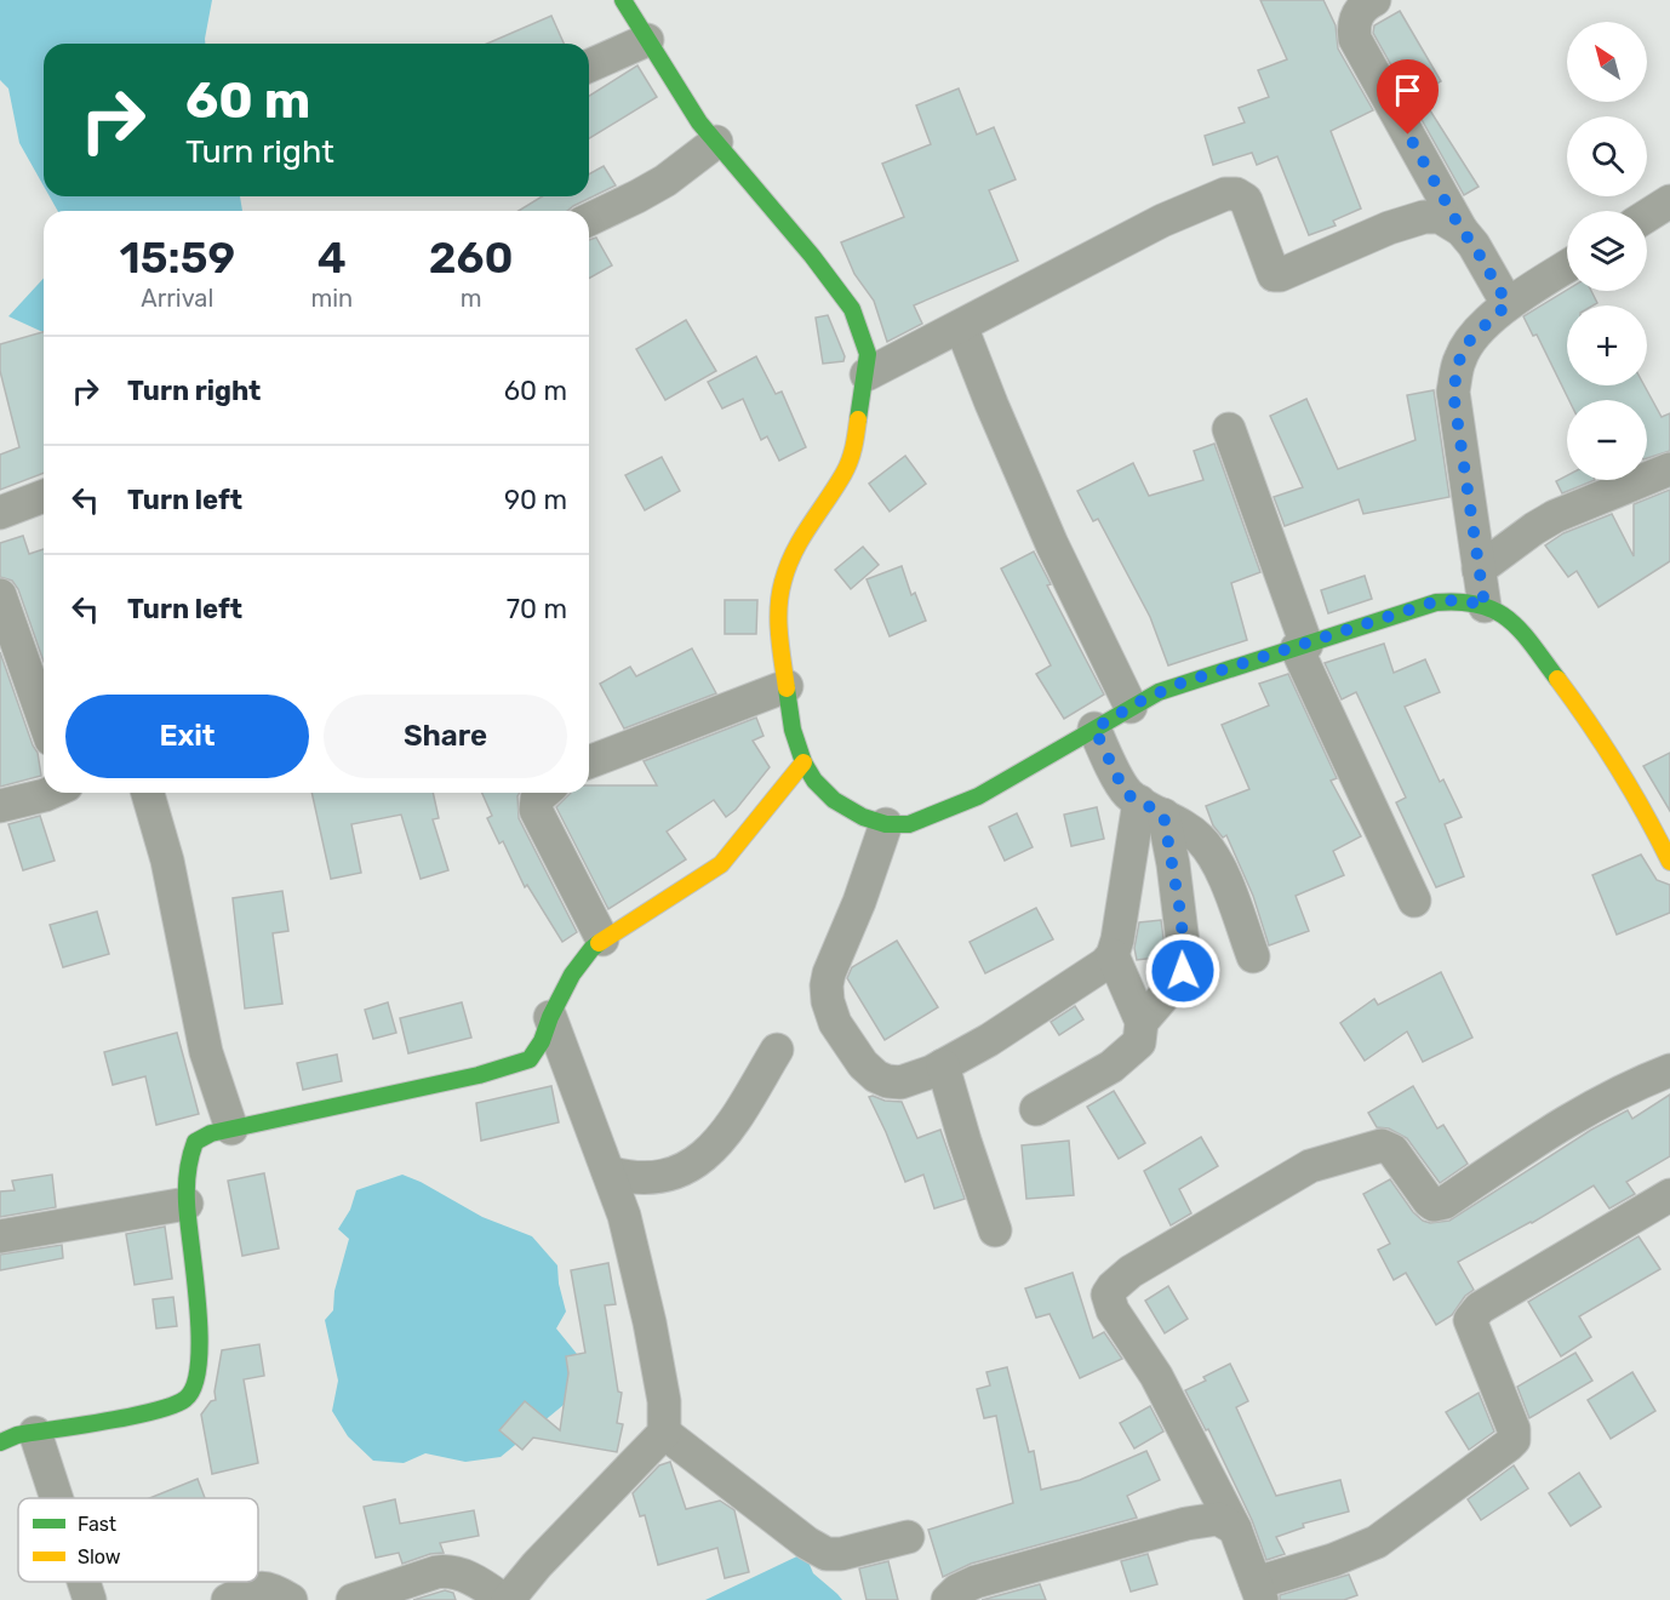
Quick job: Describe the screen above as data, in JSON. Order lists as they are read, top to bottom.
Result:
{
  "legend": ["Fast", "Slow"],
  "north": "top left",
  "page": {
    "map_buttons": ["+", "−"],
    "turn": ["60 m", "Turn right"],
    "eta": [
      "15:59",
      "Arrival",
      "4",
      "min",
      "260",
      "m"
    ],
    "list": [
      {
        "name": "Turn right",
        "value": "60 m"
      },
      {
        "name": "Turn left",
        "value": "90 m"
      },
      {
        "name": "Turn left",
        "value": "70 m"
      }
    ],
    "buttons": ["Exit", "Share"]
  }
}
